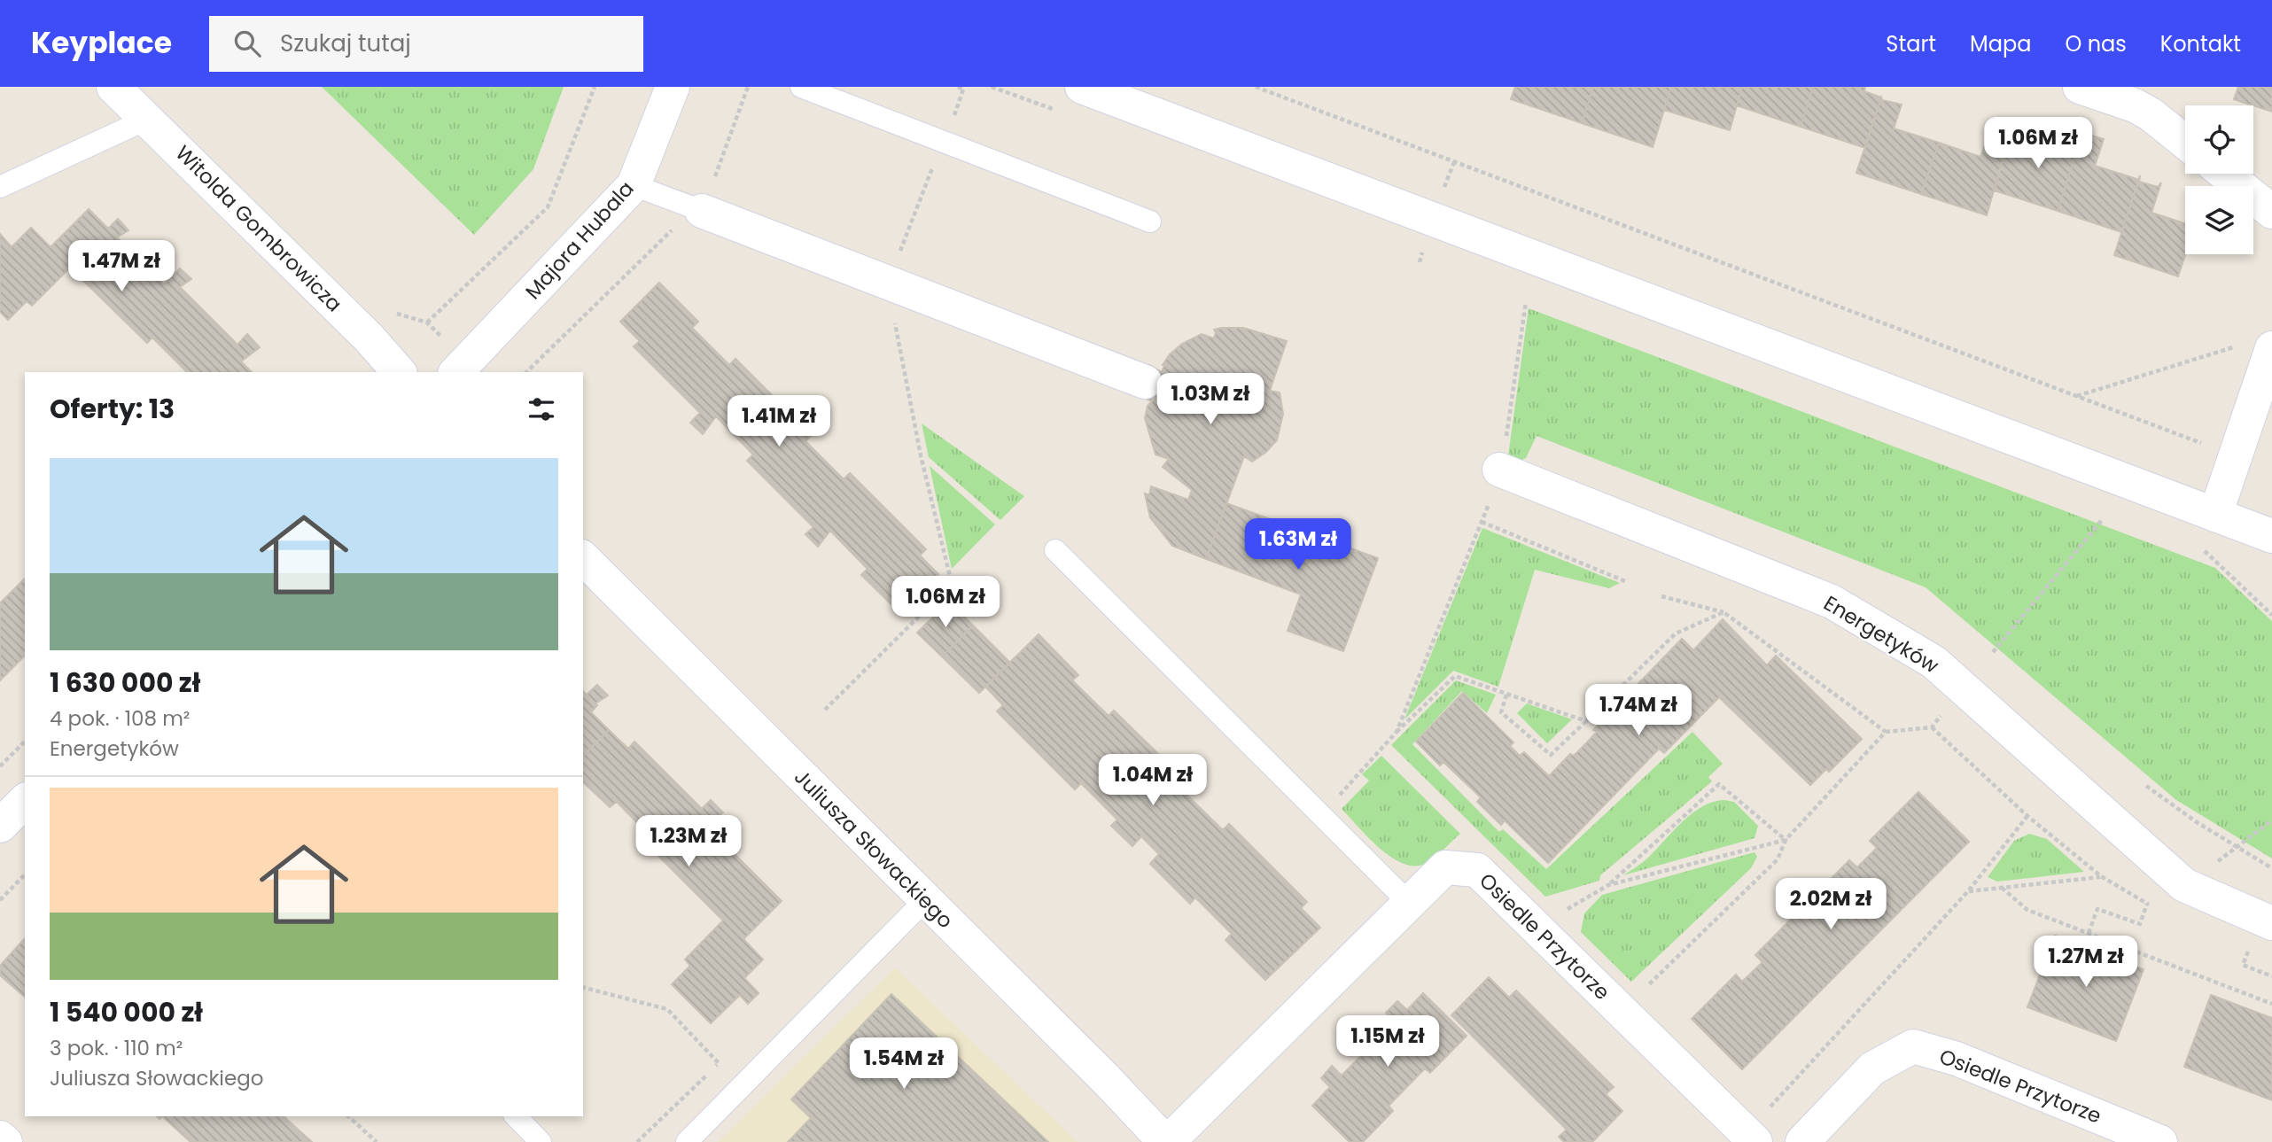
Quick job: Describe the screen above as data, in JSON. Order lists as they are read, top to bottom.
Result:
{
  "streets": {
    "street": [
      "Witolda Gombrowicza",
      "Majora Hubala",
      "Energetyków",
      "Juliusza Słowackiego",
      "Osiedle Przytorze"
    ]
  },
  "crossings": [
    ["Juliusza Słowackiego", "Osiedle Przytorze"]
  ],
  "page": {
    "header": "Keyplace",
    "search": "Szukaj tutaj",
    "nav": [
      "Start",
      "Mapa",
      "O nas",
      "Kontakt"
    ],
    "price": [
      "1.06M zł",
      "1.47M zł",
      "1.03M zł",
      "1.41M zł",
      "1.63M zł",
      "1.06M zł",
      "1.74M zł",
      "1.04M zł",
      "1.23M zł",
      "2.02M zł",
      "1.27M zł",
      "1.15M zł",
      "1.54M zł"
    ],
    "heading": "Oferty: 13",
    "list": [
      {
        "name": "1 630 000 zł",
        "note": "4 pok. · 108 m² · Energetyków"
      },
      {
        "name": "1 540 000 zł",
        "note": "3 pok. · 110 m² · Juliusza Słowackiego"
      }
    ]
  }
}
